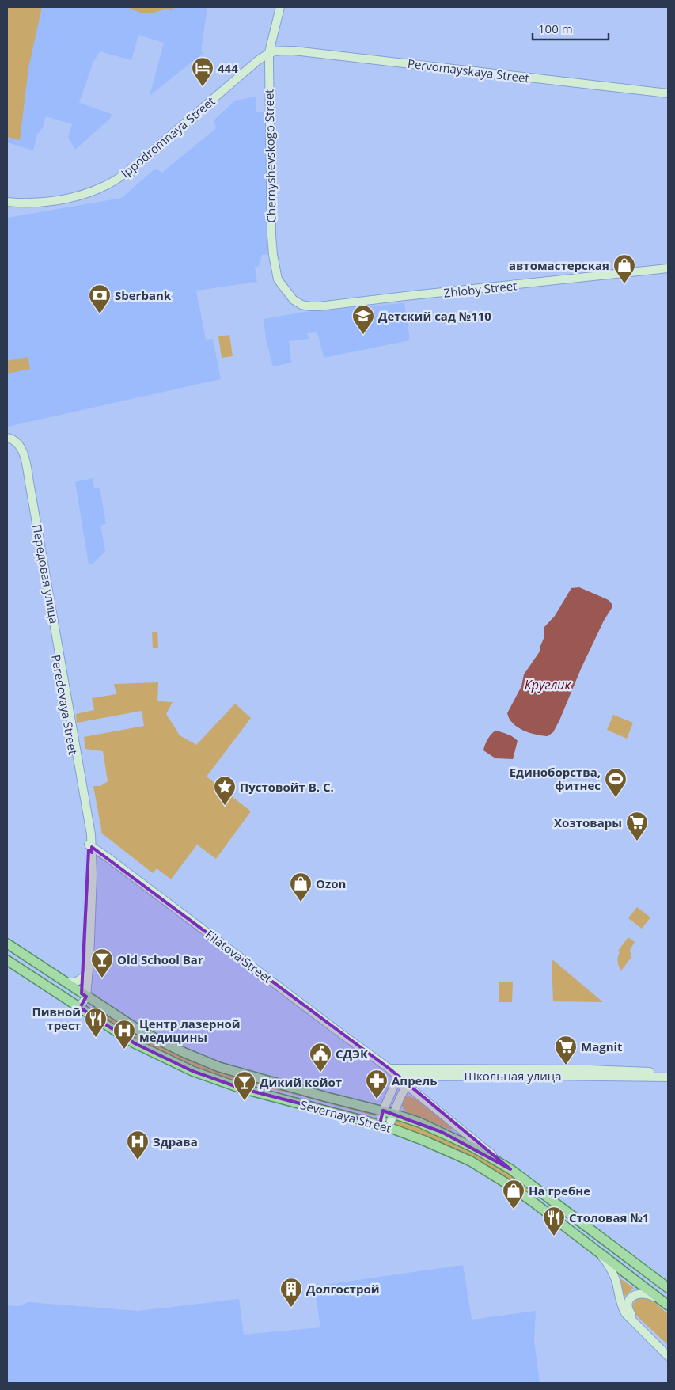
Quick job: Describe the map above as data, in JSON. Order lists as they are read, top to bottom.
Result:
{
  "streets": {
    "main road": [
      "Pervomayskaya Street",
      "Ippodromnaya Street",
      "Chernyshevskogo Street",
      "Zhloby Street",
      "Передовая улица",
      "Peredovaya Street",
      "Filatova Street",
      "Школьная улица",
      "Severnaya Street"
    ]
  },
  "crossings": [
    ["Pervomayskaya Street", "Ippodromnaya Street"],
    ["Pervomayskaya Street", "Chernyshevskogo Street"],
    ["Ippodromnaya Street", "Chernyshevskogo Street"],
    ["Chernyshevskogo Street", "Zhloby Street"],
    ["Передовая улица", "Peredovaya Street"],
    ["Передовая улица", "Filatova Street"],
    ["Peredovaya Street", "Filatova Street"],
    ["Peredovaya Street", "Severnaya Street"]
  ],
  "water": ["Круглик"],
  "places": {
    "hotel": ["444"],
    "shop": ["автомастерская", "Ozon", "На гребне"],
    "bank": ["Sberbank"],
    "school or university": ["Детский сад №110"],
    "sports": ["Единоборства, фитнес"],
    "place": ["Пустовойт В. С."],
    "supermarket": ["Хозтовары", "Magnit"],
    "bar": ["Old School Bar", "Дикий койот"],
    "restaurant": ["Пивной трест", "Столовая №1"],
    "hospital": ["Центр лазерной медицины", "Здрава"],
    "public building": ["СДЭК"],
    "pharmacy": ["Апрель"],
    "building": ["Долгострой"]
  },
  "scale_bar": "100 m"
}
